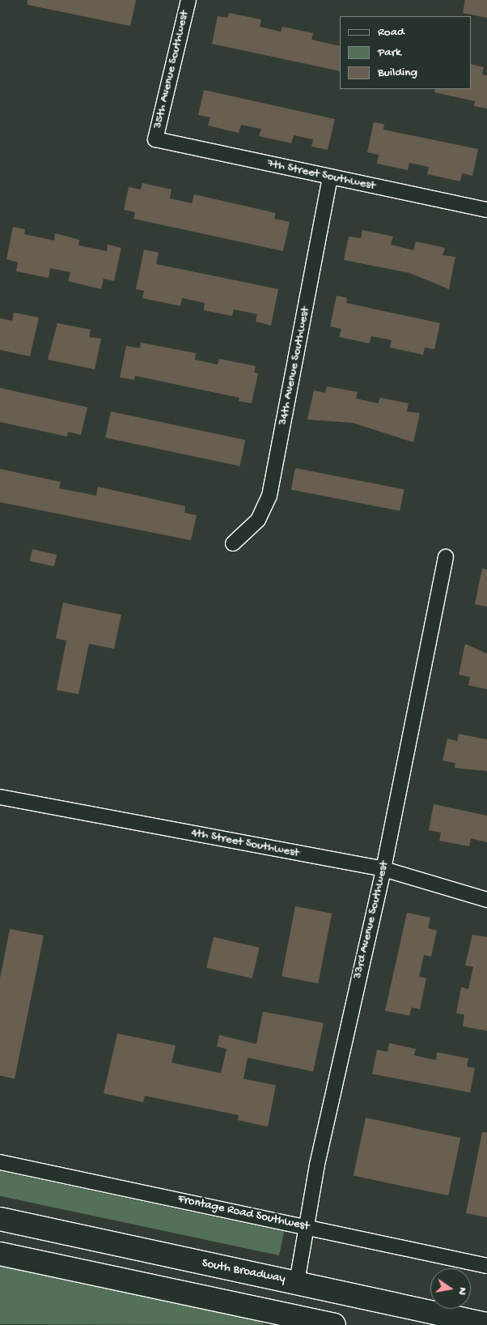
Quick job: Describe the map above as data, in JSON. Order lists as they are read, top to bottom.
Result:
{
  "streets": {
    "highway": ["South Broadway"],
    "street": [
      "35th Avenue Southwest",
      "7th Street Southwest",
      "34th Avenue Southwest",
      "4th Street Southwest",
      "33rd Avenue Southwest",
      "Frontage Road Southwest"
    ]
  },
  "crossings": [
    ["35th Avenue Southwest", "7th Street Southwest"],
    ["7th Street Southwest", "34th Avenue Southwest"],
    ["4th Street Southwest", "33rd Avenue Southwest"],
    ["33rd Avenue Southwest", "Frontage Road Southwest"],
    ["33rd Avenue Southwest", "South Broadway"]
  ],
  "legend": ["Road", "Park", "Building"],
  "north": "right"
}
